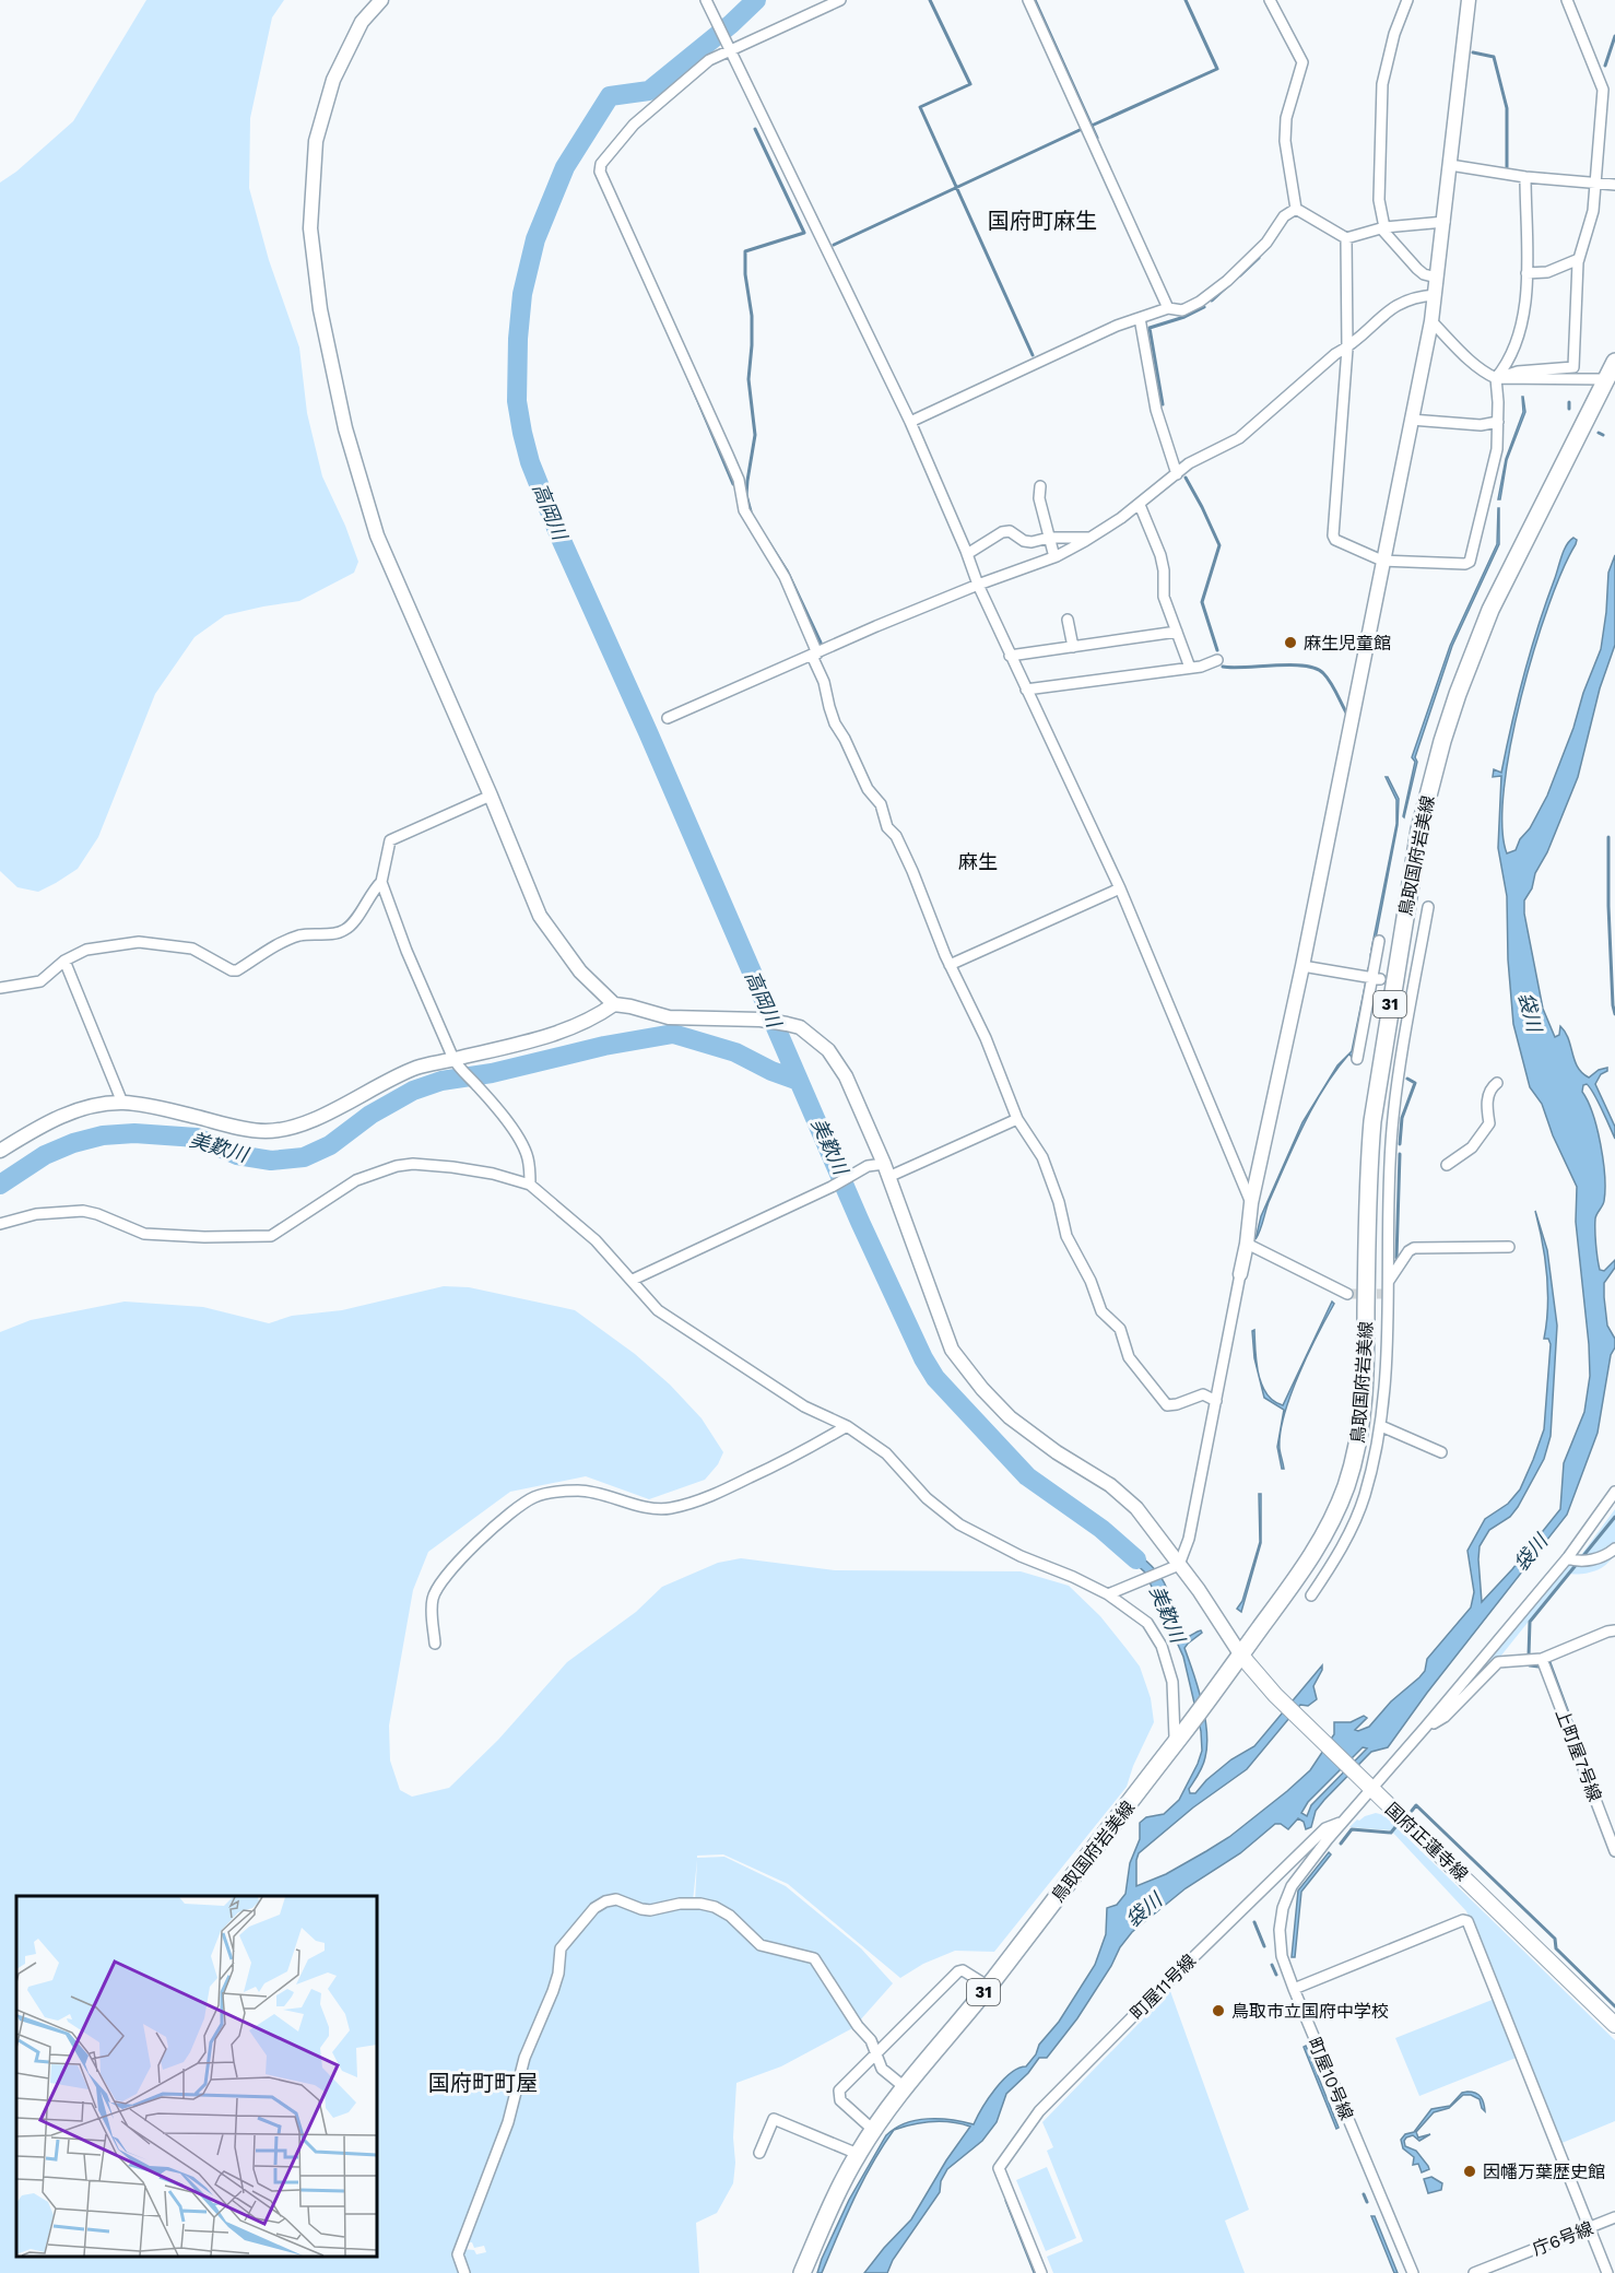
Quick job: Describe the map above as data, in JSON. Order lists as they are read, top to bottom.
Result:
{
  "streets": {
    "main road": ["鳥取国府岩美線", "31", "国府正蓮寺線"],
    "street": [
      "上町屋7号線",
      "町屋11号線",
      "町屋10号線",
      "庁6号線"
    ]
  },
  "crossings": [
    ["鳥取国府岩美線", "国府正蓮寺線"],
    ["国府正蓮寺線", "町屋10号線"],
    ["町屋11号線", "町屋10号線"]
  ],
  "districts": ["国府町麻生", "麻生", "国府町町屋"],
  "water": ["高岡川", "袋川", "美歎川"],
  "places": ["麻生児童館", "鳥取市立国府中学校", "因幡万葉歴史館"]
}
